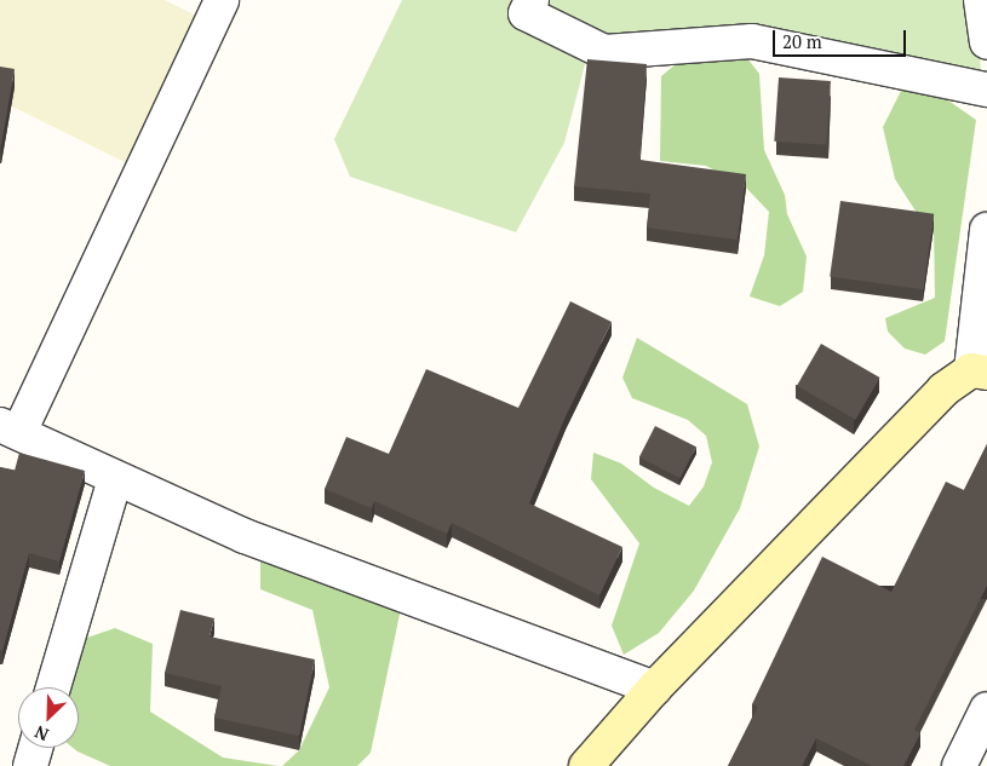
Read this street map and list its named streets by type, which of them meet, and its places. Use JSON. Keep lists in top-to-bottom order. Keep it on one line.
{"scale_bar":"20 m","north":"bottom left"}
